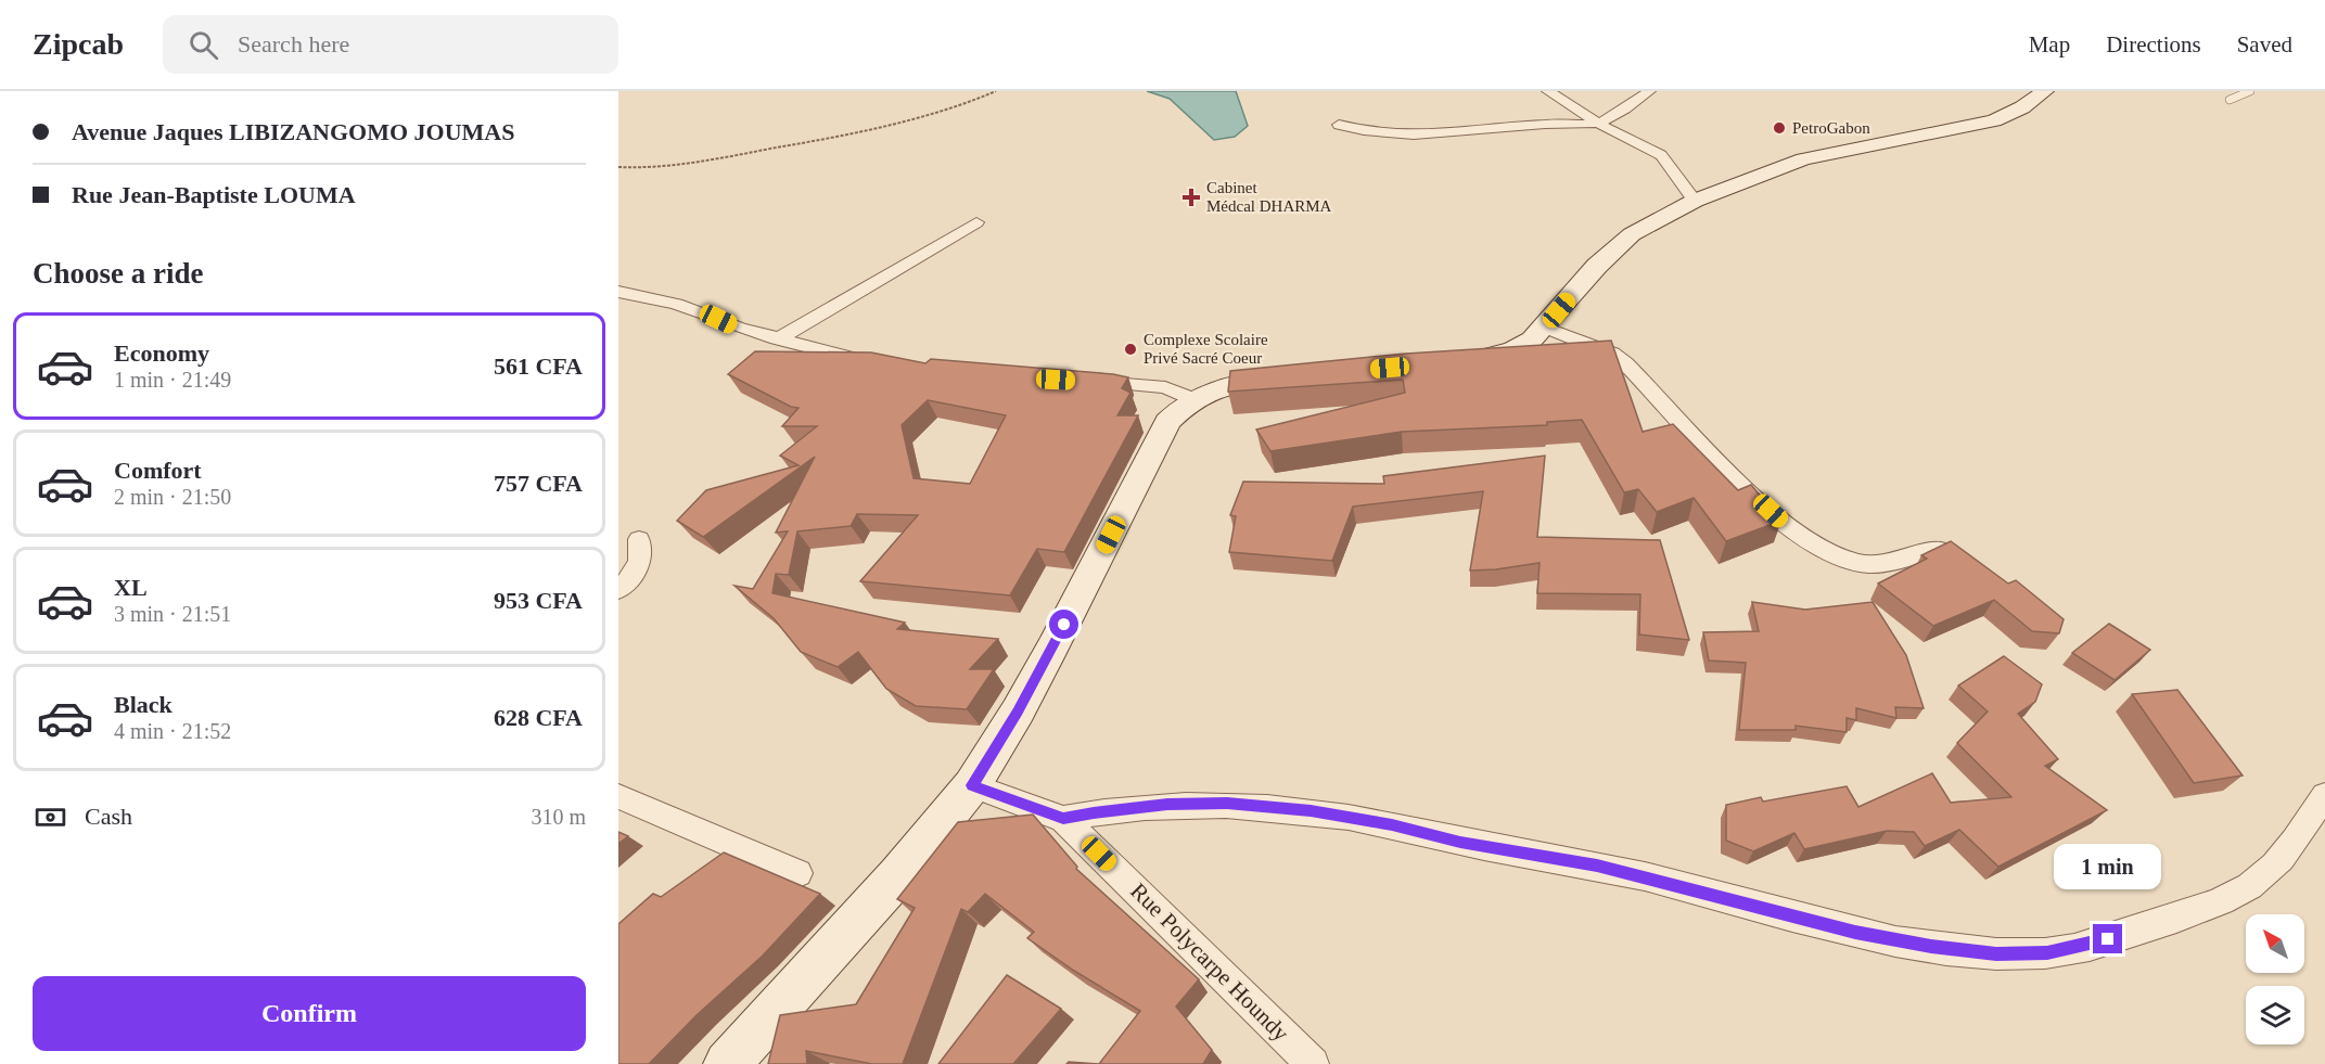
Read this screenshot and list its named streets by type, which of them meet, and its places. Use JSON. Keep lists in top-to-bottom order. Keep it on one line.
{"streets":{"street":["Rue Polycarpe Houndy"]},"places":{"other":["PetroGabon","Complexe Scolaire Privé Sacré Coeur"],"health":["Cabinet Médcal DHARMA"]},"north":"top left","page":{"header":"Zipcab","search":"Search here","nav":["Map","Directions","Saved"],"banner":["Avenue Jaques LIBIZANGOMO JOUMAS","Rue Jean-Baptiste LOUMA"],"heading":"Choose a ride","list":[{"name":"Economy","note":"1 min · 21:49","value":"561 CFA"},{"name":"Comfort","note":"2 min · 21:50","value":"757 CFA"},{"name":"XL","note":"3 min · 21:51","value":"953 CFA"},{"name":"Black","note":"4 min · 21:52","value":"628 CFA"}],"pay":["Cash","310 m"],"bubble":"1 min","buttons":"Confirm"}}
